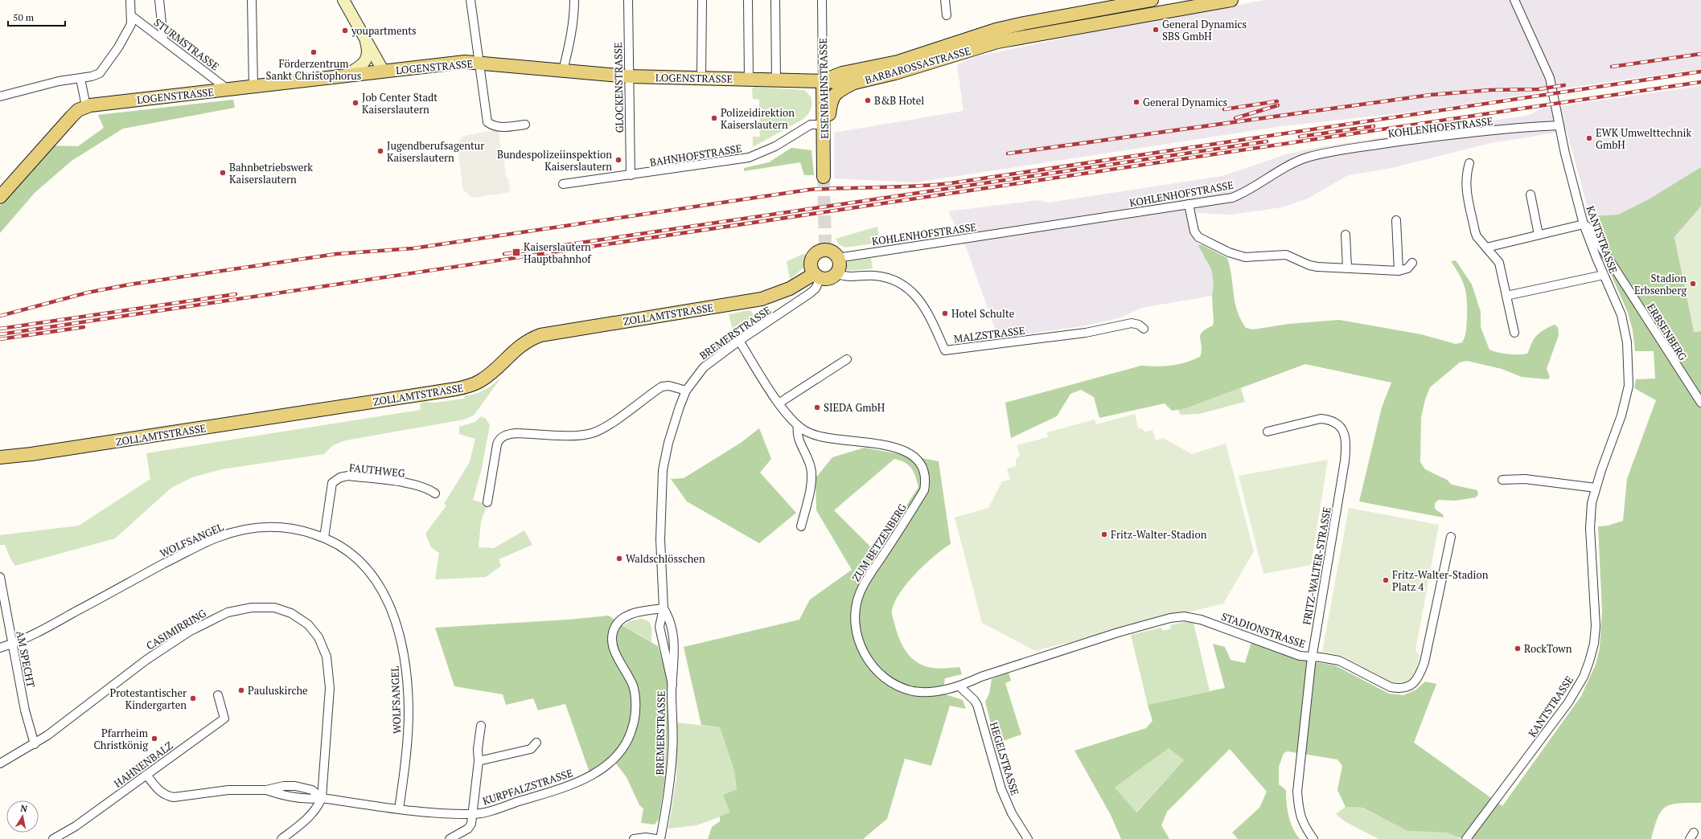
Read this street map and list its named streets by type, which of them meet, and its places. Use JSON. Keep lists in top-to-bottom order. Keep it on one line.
{"streets":{"main road":["BARBAROSSASTRASSE","LOGENSTRASSE","EISENBAHNSTRASSE","ZOLLAMTSTRASSE"],"street":["STURMSTRASSE","GLOCKENSTRASSE","KOHLENHOFSTRASSE","BAHNHOFSTRASSE","KANTSTRASSE","ERBSENBERG","BREMERSTRASSE","MALZSTRASSE","FAUTHWEG","WOLFSANGEL","ZUM BETZENBERG","FRITZ-WALTER-STRASSE","CASIMIRRING","STADIONSTRASSE","AM SPECHT","HEGELSTRASSE","HAHNENBALZ","KURPFALZSTRASSE"]},"crossings":[["STURMSTRASSE","LOGENSTRASSE"],["BARBAROSSASTRASSE","LOGENSTRASSE"],["BARBAROSSASTRASSE","EISENBAHNSTRASSE"],["LOGENSTRASSE","GLOCKENSTRASSE"],["LOGENSTRASSE","EISENBAHNSTRASSE"],["GLOCKENSTRASSE","BAHNHOFSTRASSE"],["EISENBAHNSTRASSE","BAHNHOFSTRASSE"],["KOHLENHOFSTRASSE","KANTSTRASSE"],["KOHLENHOFSTRASSE","ZOLLAMTSTRASSE"],["KOHLENHOFSTRASSE","BREMERSTRASSE"],["KOHLENHOFSTRASSE","MALZSTRASSE"],["KANTSTRASSE","ERBSENBERG"],["ZOLLAMTSTRASSE","BREMERSTRASSE"],["ZOLLAMTSTRASSE","MALZSTRASSE"],["BREMERSTRASSE","MALZSTRASSE"],["BREMERSTRASSE","ZUM BETZENBERG"],["BREMERSTRASSE","KURPFALZSTRASSE"],["FAUTHWEG","WOLFSANGEL"],["WOLFSANGEL","AM SPECHT"],["WOLFSANGEL","KURPFALZSTRASSE"],["ZUM BETZENBERG","STADIONSTRASSE"],["ZUM BETZENBERG","HEGELSTRASSE"],["FRITZ-WALTER-STRASSE","STADIONSTRASSE"],["CASIMIRRING","AM SPECHT"],["CASIMIRRING","KURPFALZSTRASSE"],["STADIONSTRASSE","HEGELSTRASSE"],["HAHNENBALZ","KURPFALZSTRASSE"]],"places":{"other":["General Dynamics SBS GmbH","youpartments","Förderzentrum Sankt Christophorus","B&B Hotel","General Dynamics","Job Center Stadt Kaiserslautern","Polizeidirektion Kaiserslautern","EWK Umwelttechnik GmbH","Jugendberufsagentur Kaiserslautern","Bundespolizeiinspektion Kaiserslautern","Bahnbetriebswerk Kaiserslautern","Stadion Erbsenberg","Hotel Schulte","SIEDA GmbH","Fritz-Walter-Stadion","Waldschlösschen","Fritz-Walter-Stadion Platz 4","RockTown","Pauluskirche","Protestantischer Kindergarten","Pfarrheim Christkönig"],"transit":["Kaiserslautern Hauptbahnhof"]},"scale_bar":"50 m","north":"top"}
